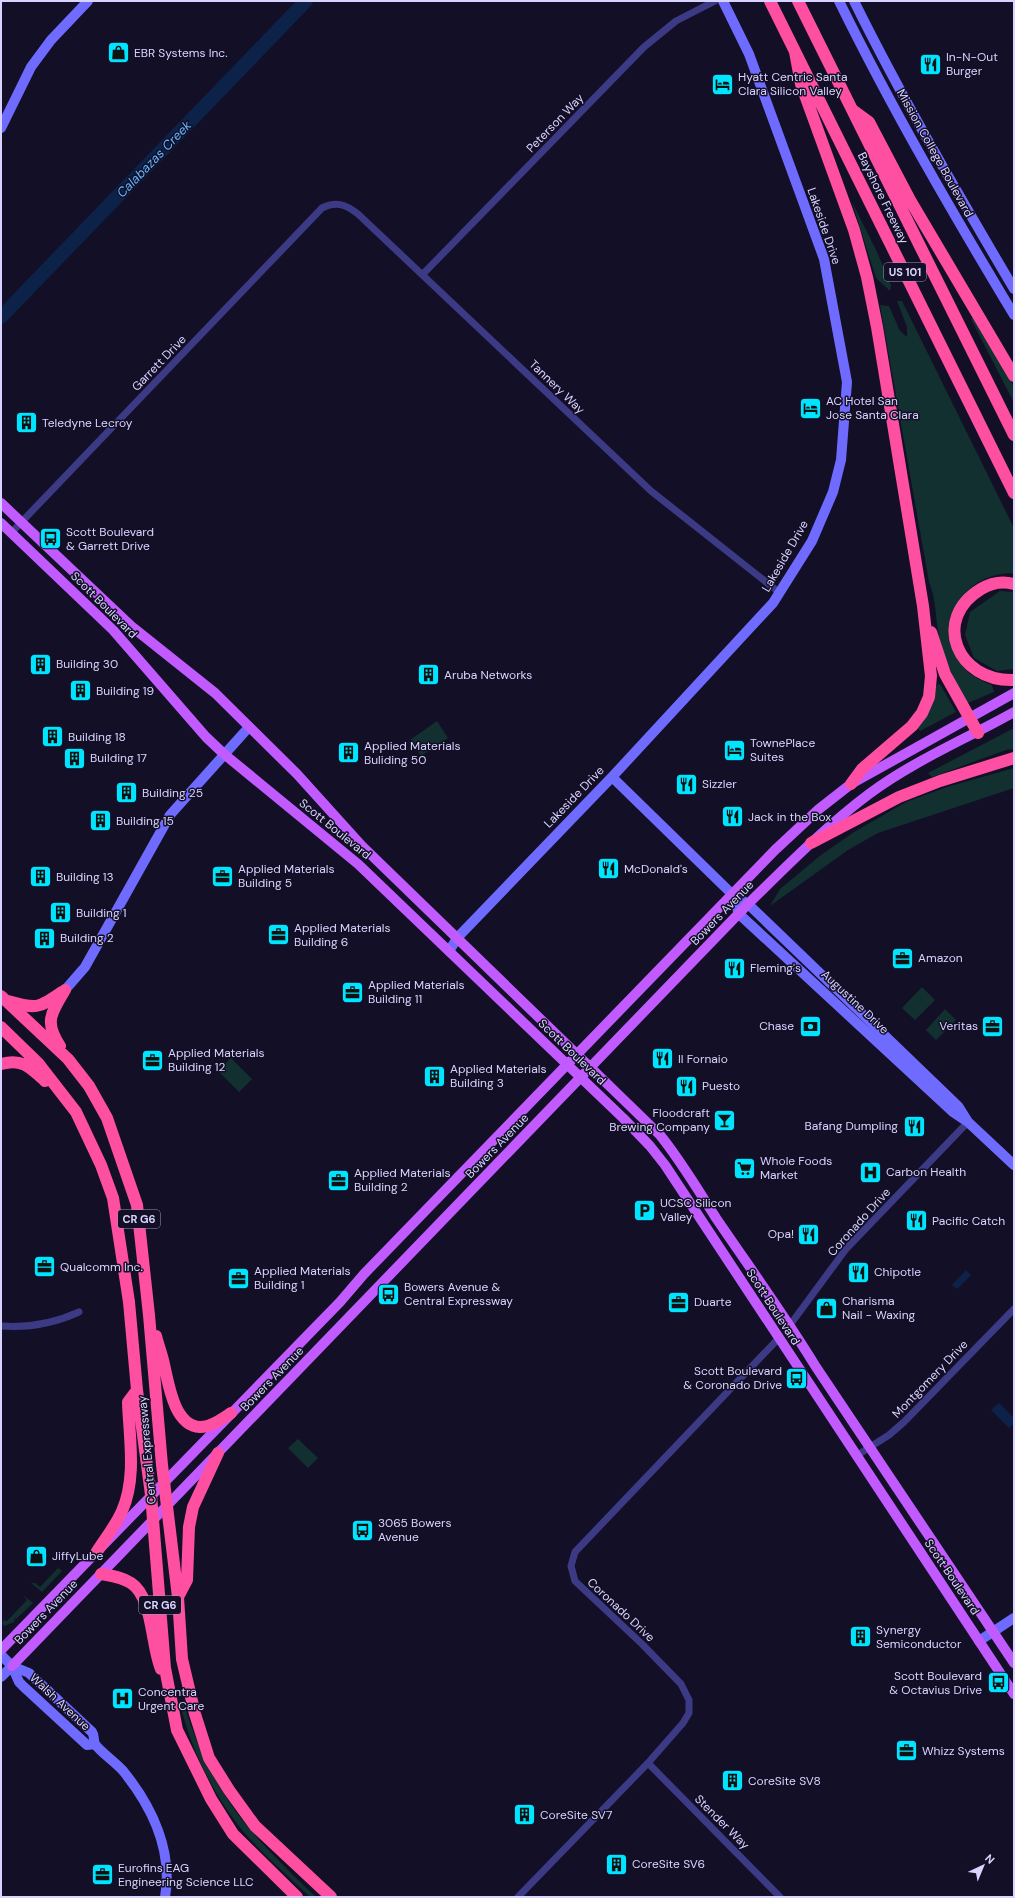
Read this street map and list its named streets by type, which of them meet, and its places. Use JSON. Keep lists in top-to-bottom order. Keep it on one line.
{"streets":{"highway":["Bayshore Freeway","US 101","CR G6","Central Expressway"],"main road":["Scott Boulevard","Bowers Avenue"],"street":["Peterson Way","Mission College Boulevard","Lakeside Drive","Garrett Drive","Tannery Way","Augustine Drive","Coronado Drive","Montgomery Drive","Walsh Avenue","Stender Way"]},"crossings":[["Peterson Way","Tannery Way"],["Lakeside Drive","Tannery Way"],["Lakeside Drive","Scott Boulevard"],["Lakeside Drive","Augustine Drive"],["Garrett Drive","Tannery Way"],["Garrett Drive","Scott Boulevard"],["Scott Boulevard","Bowers Avenue"],["Scott Boulevard","Coronado Drive"],["Scott Boulevard","Montgomery Drive"],["Bowers Avenue","Augustine Drive"],["Bowers Avenue","Central Expressway"],["Bowers Avenue","Walsh Avenue"],["Augustine Drive","Coronado Drive"],["Coronado Drive","Stender Way"]],"water":["Calabazas Creek"],"places":{"shop":["EBR Systems Inc.","Charisma Nail - Waxing","JiffyLube"],"restaurant":["In-N-Out Burger","Sizzler","Jack in the Box","McDonald's","Fleming's","Il Fornaio","Puesto","Bafang Dumpling","Pacific Catch","Opa!","Chipotle"],"hotel":["Hyatt Centric Santa Clara Silicon Valley","AC Hotel San Jose Santa Clara","TownePlace Suites"],"building":["Teledyne Lecroy","Building 30","Aruba Networks","Building 19","Building 18","Applied Materials Buliding 50","Building 17","Building 25","Building 15","Building 13","Building 1","Building 2","Applied Materials Building 3","Synergy Semiconductor","CoreSite SV8","CoreSite SV7","CoreSite SV6"],"bus stop":["Scott Boulevard & Garrett Drive","Bowers Avenue & Central Expressway","Scott Boulevard & Coronado Drive","3065 Bowers Avenue","Scott Boulevard & Octavius Drive"],"office":["Applied Materials Building 5","Applied Materials Building 6","Amazon","Applied Materials Building 11","Veritas","Applied Materials Building 12","Applied Materials Building 2","Qualcomm Inc.","Applied Materials Building 1","Duarte","Whizz Systems","Eurofins EAG Engineering Science LLC"],"bank":["Chase"],"bar":["Floodcraft Brewing Company"],"supermarket":["Whole Foods Market"],"hospital":["Carbon Health","Concentra Urgent Care"],"parking":["UCSC Silicon Valley"]},"north":"top right"}
